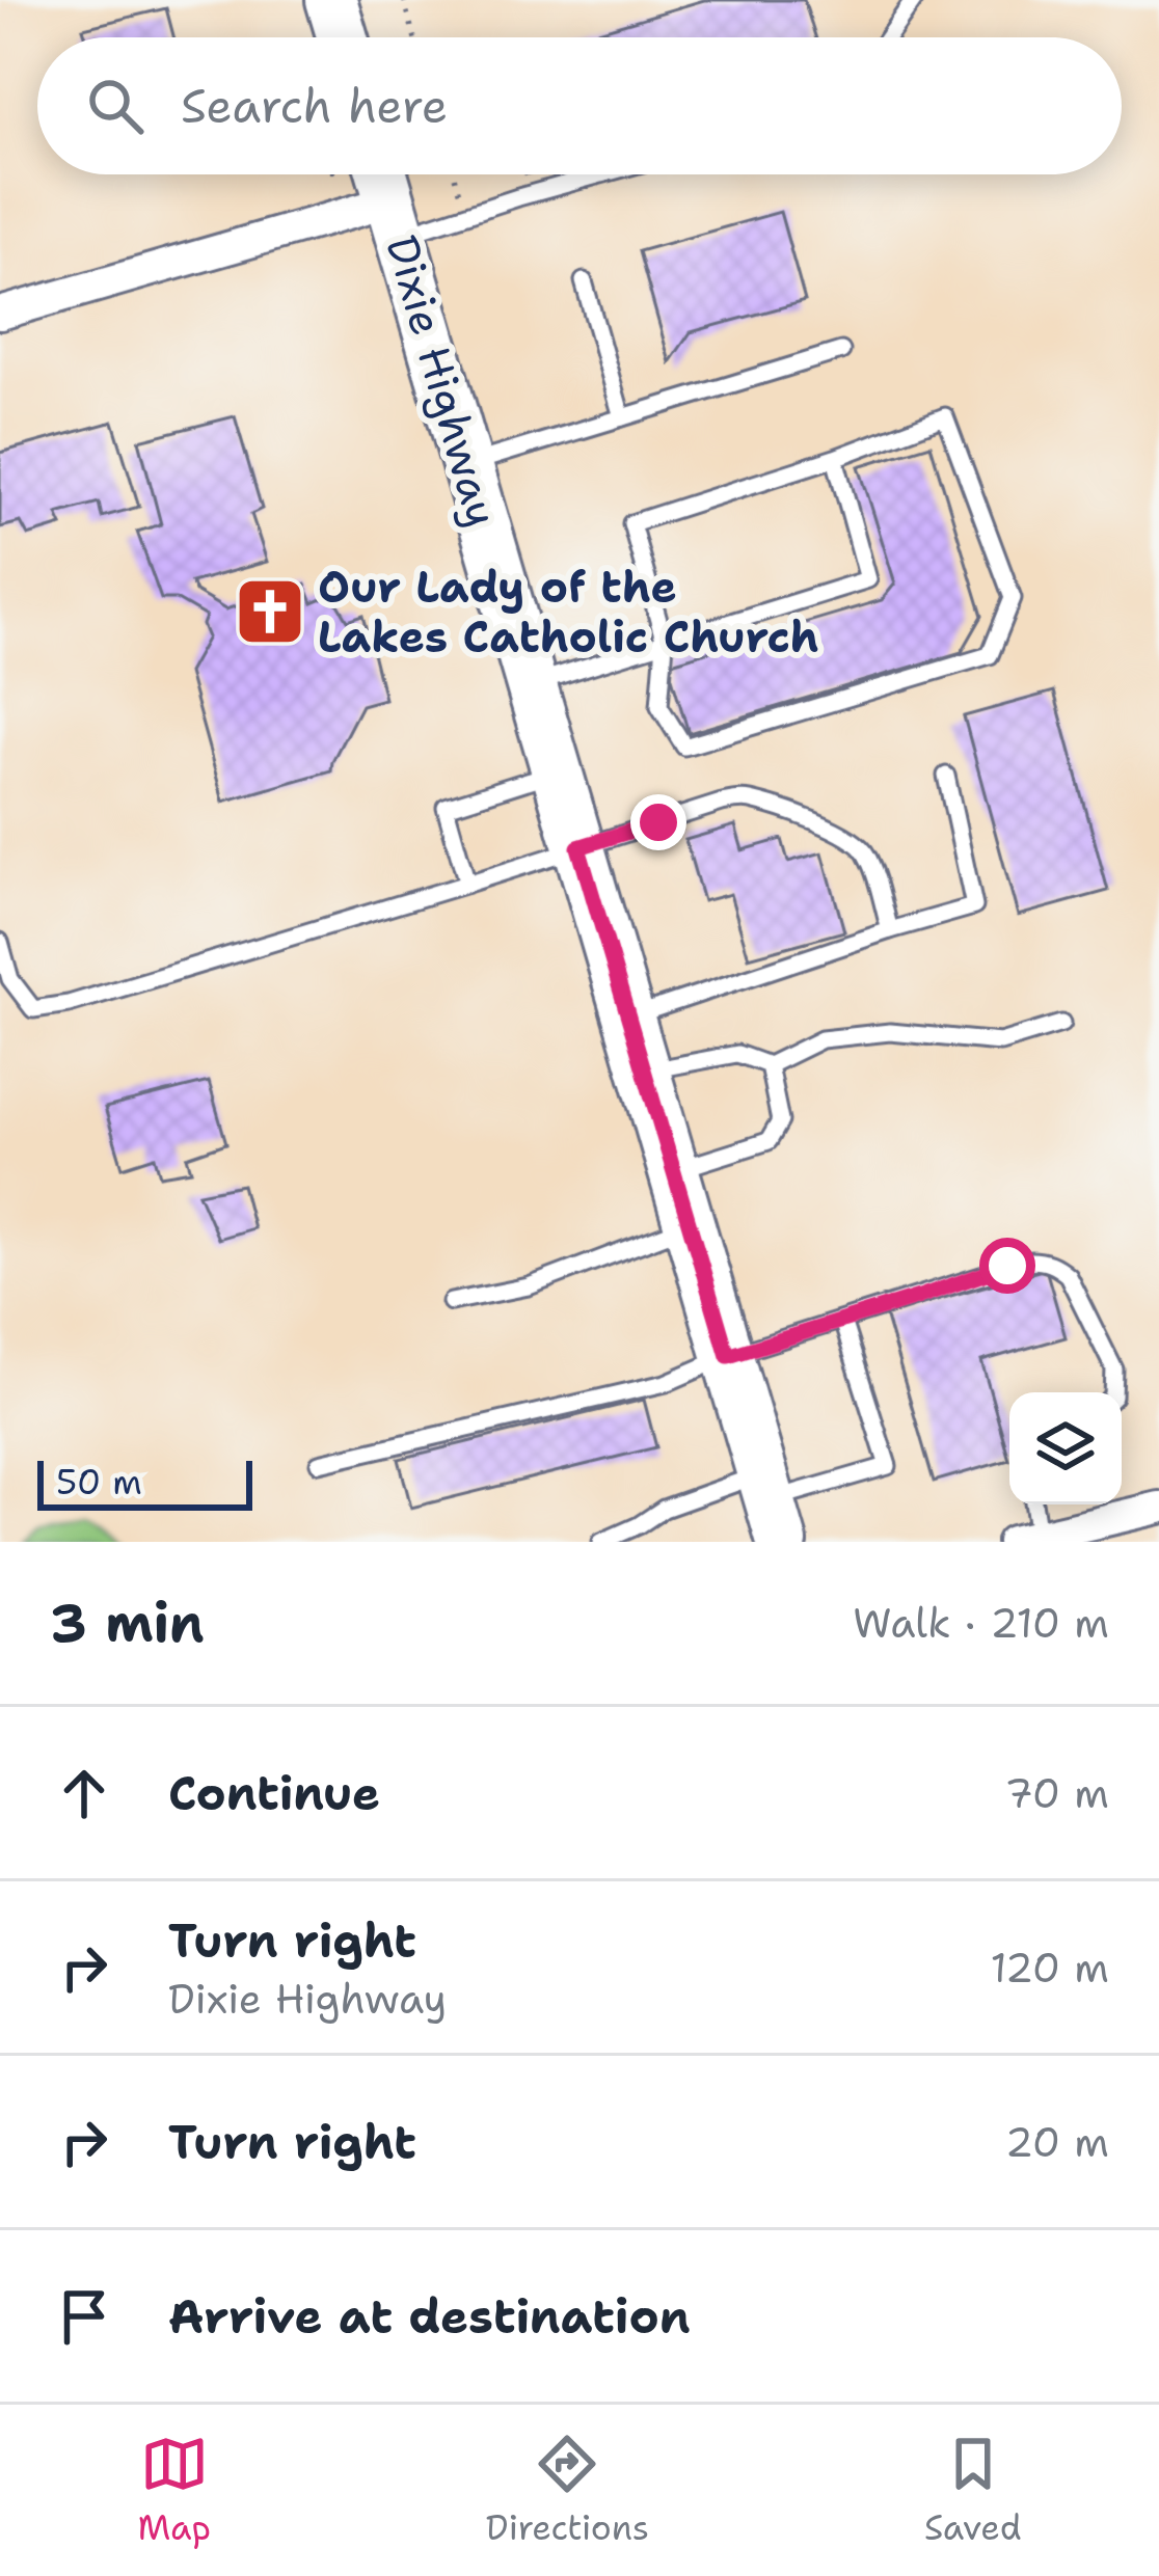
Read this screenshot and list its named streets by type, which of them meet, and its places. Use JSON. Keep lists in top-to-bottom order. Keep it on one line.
{"streets":{"main road":["Dixie Highway"]},"places":{"church":["Our Lady of the Lakes Catholic Church"]},"scale_bar":"50 m","page":{"search":"Search here","scale":"50 m","heading":["3 min","Walk · 210 m"],"list":[["Continue","70 m"],["Turn right","Dixie Highway","120 m"],["Turn right","20 m"],"Arrive at destination"],"nav":["Map","Directions","Saved"]}}
